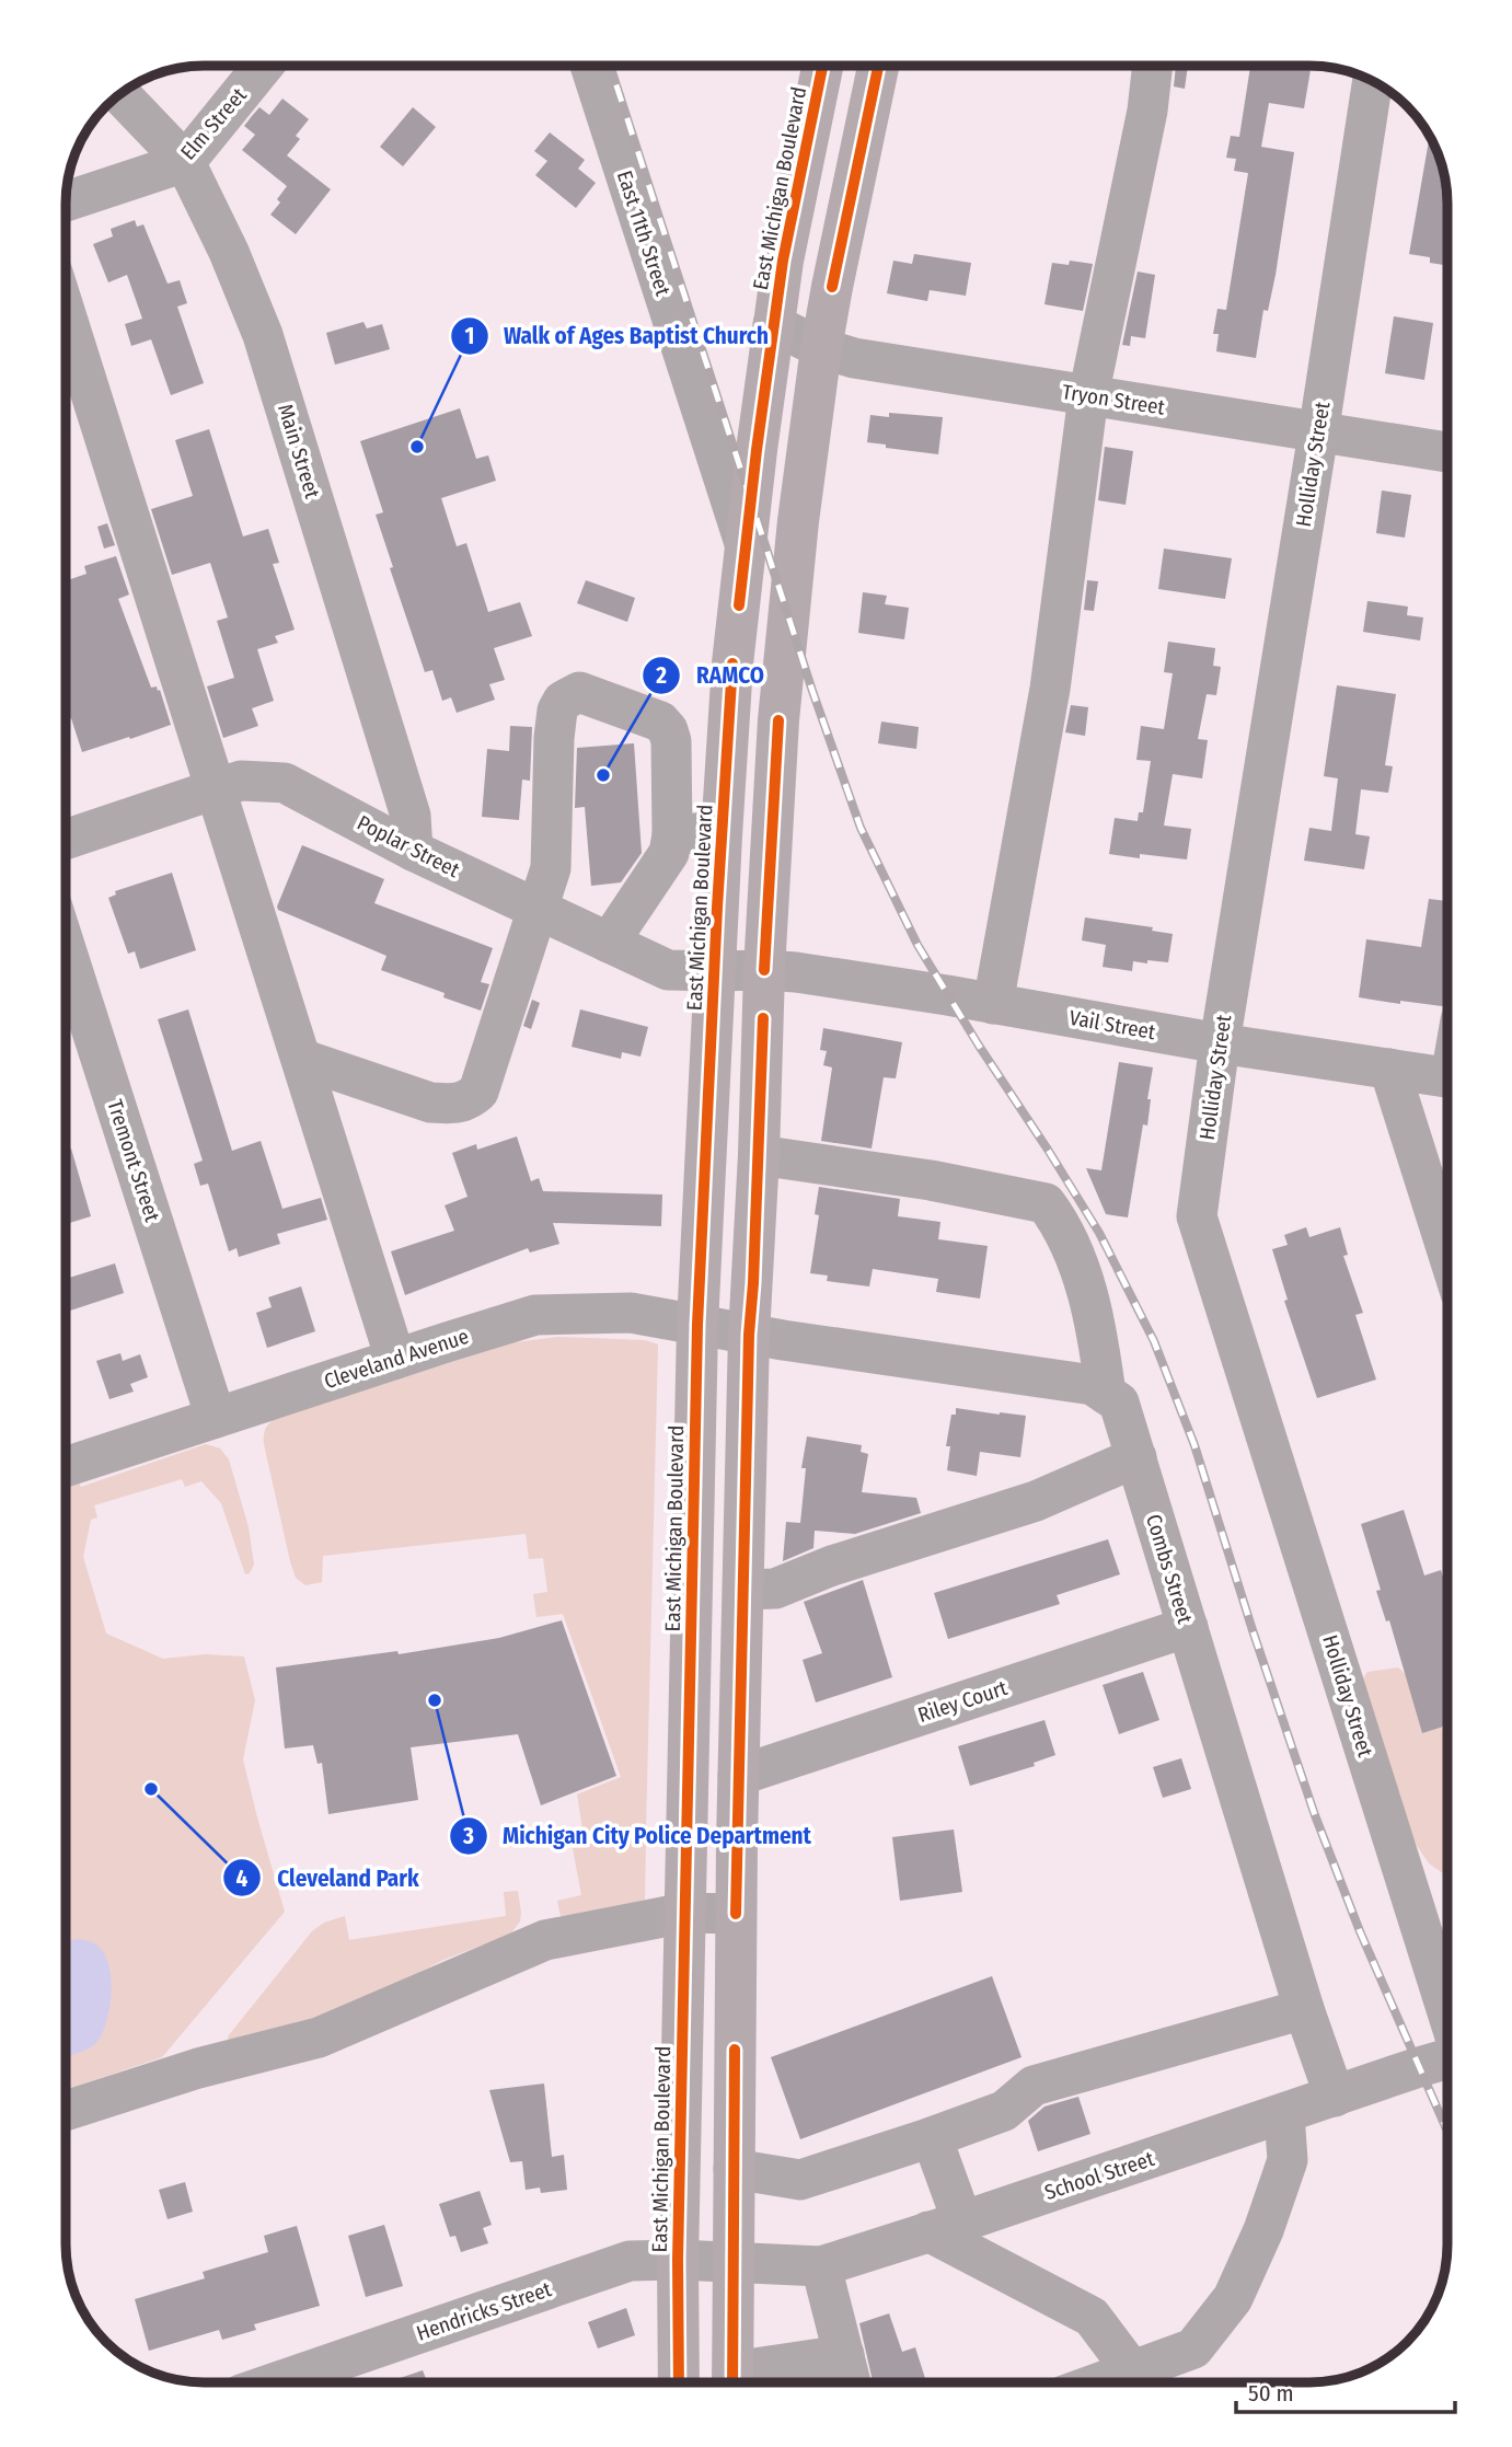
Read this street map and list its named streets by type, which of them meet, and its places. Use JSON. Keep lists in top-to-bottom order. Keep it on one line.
{"streets":{"main road":["East Michigan Boulevard"],"street":["Elm Street","East 11th Street","Tryon Street","Main Street","Holliday Street","Poplar Street","Vail Street","Tremont Street","Cleveland Avenue","Combs Street","Riley Court","School Street","Hendricks Street"]},"crossings":[["Elm Street","Main Street"],["East Michigan Boulevard","East 11th Street"],["East Michigan Boulevard","Tryon Street"],["East Michigan Boulevard","Poplar Street"],["East Michigan Boulevard","Cleveland Avenue"],["East Michigan Boulevard","Hendricks Street"],["Tryon Street","Holliday Street"],["Main Street","Poplar Street"],["Holliday Street","Vail Street"],["Poplar Street","Vail Street"],["Tremont Street","Cleveland Avenue"],["Combs Street","Riley Court"],["Combs Street","School Street"],["School Street","Hendricks Street"]],"places":["Walk of Ages Baptist Church","RAMCO","Michigan City Police Department","Cleveland Park"],"scale_bar":"50 m"}
